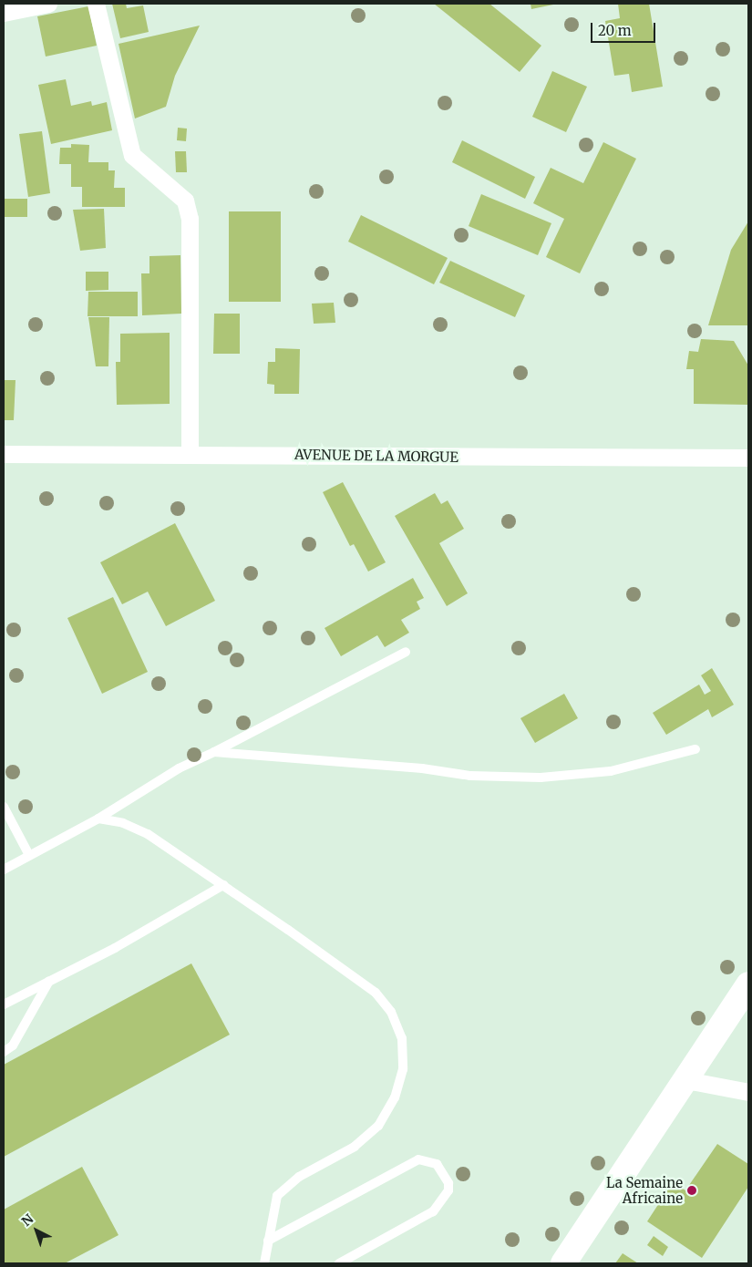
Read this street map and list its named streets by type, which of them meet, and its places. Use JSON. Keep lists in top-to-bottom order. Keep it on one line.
{"streets":{"street":["AVENUE DE LA MORGUE"]},"places":["La Semaine Africaine"],"scale_bar":"20 m","north":"top left"}
